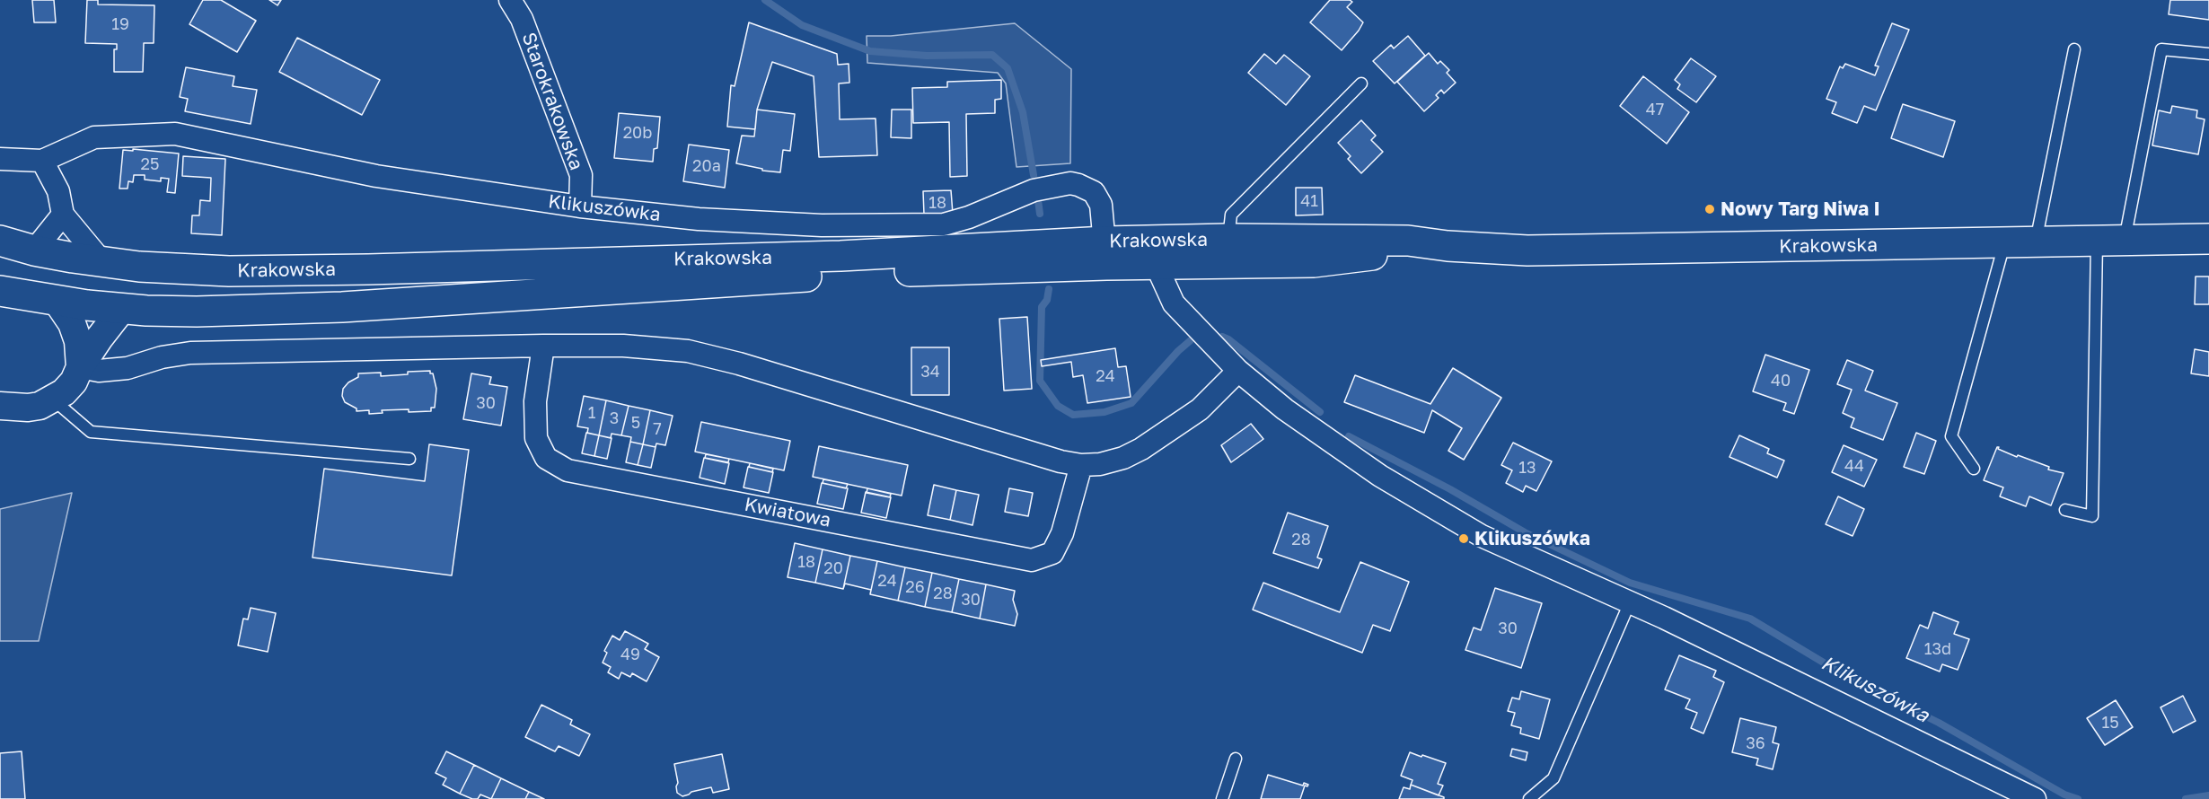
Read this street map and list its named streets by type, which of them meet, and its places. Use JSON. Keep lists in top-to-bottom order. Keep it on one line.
{"streets":{"main road":["Krakowska"],"street":["Starokrakowska","Klikuszówka","Kwiatowa"]},"crossings":[["Starokrakowska","Klikuszówka"],["Klikuszówka","Krakowska"]],"water":["Klikuszówka"],"places":["Nowy Targ Niwa I","Klikuszówka"],"house_numbers":["19","47","20b","25","20a","41","18","34","24","40","30","1","3","5","7","44","13","28","18","20","24","26","28","30","30","13d","49","15","36"]}
